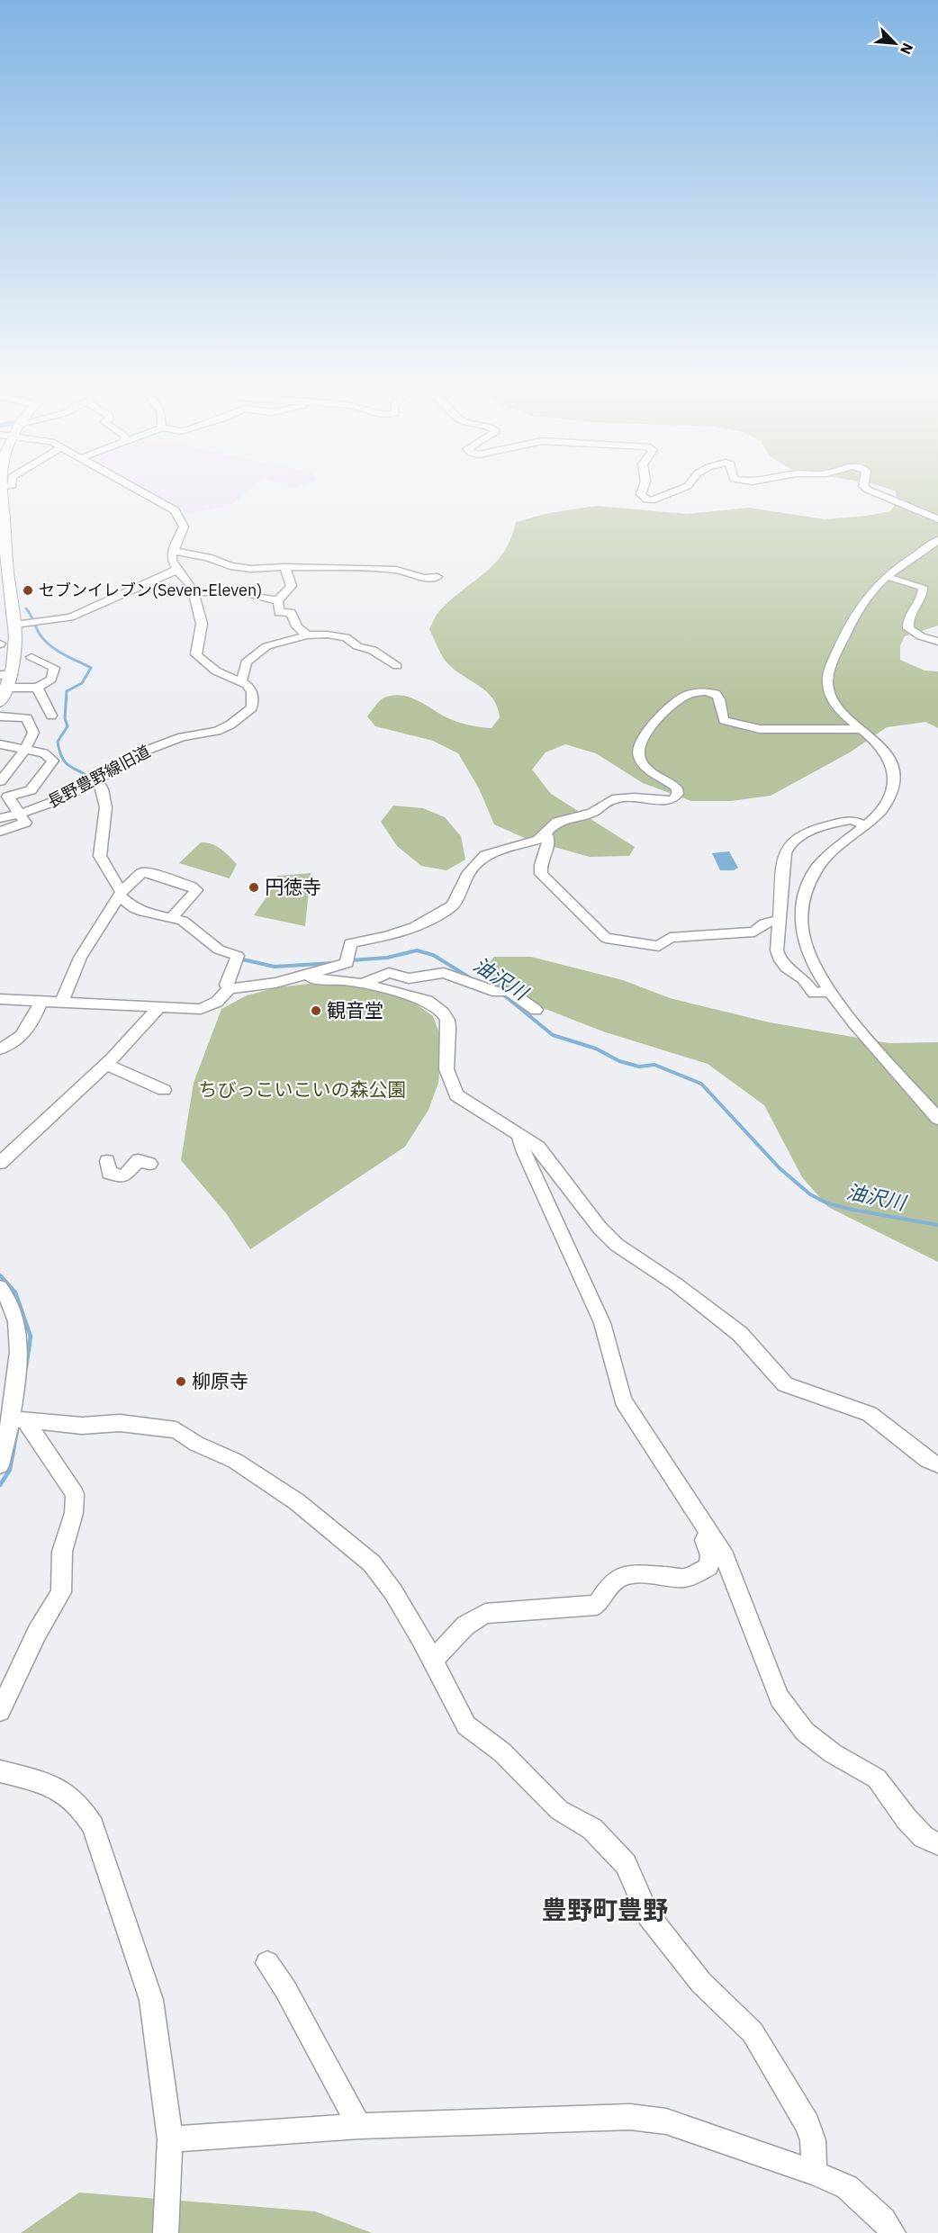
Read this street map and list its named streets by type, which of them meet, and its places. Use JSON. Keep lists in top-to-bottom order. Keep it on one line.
{"streets":{"street":["長野豊野線旧道"]},"districts":["豊野町豊野"],"water":["油沢川"],"parks":["ちびっこいこいの森公園"],"places":["セブンイレブン(Seven-Eleven)","円徳寺","観音堂","柳原寺"],"north":"bottom right"}
